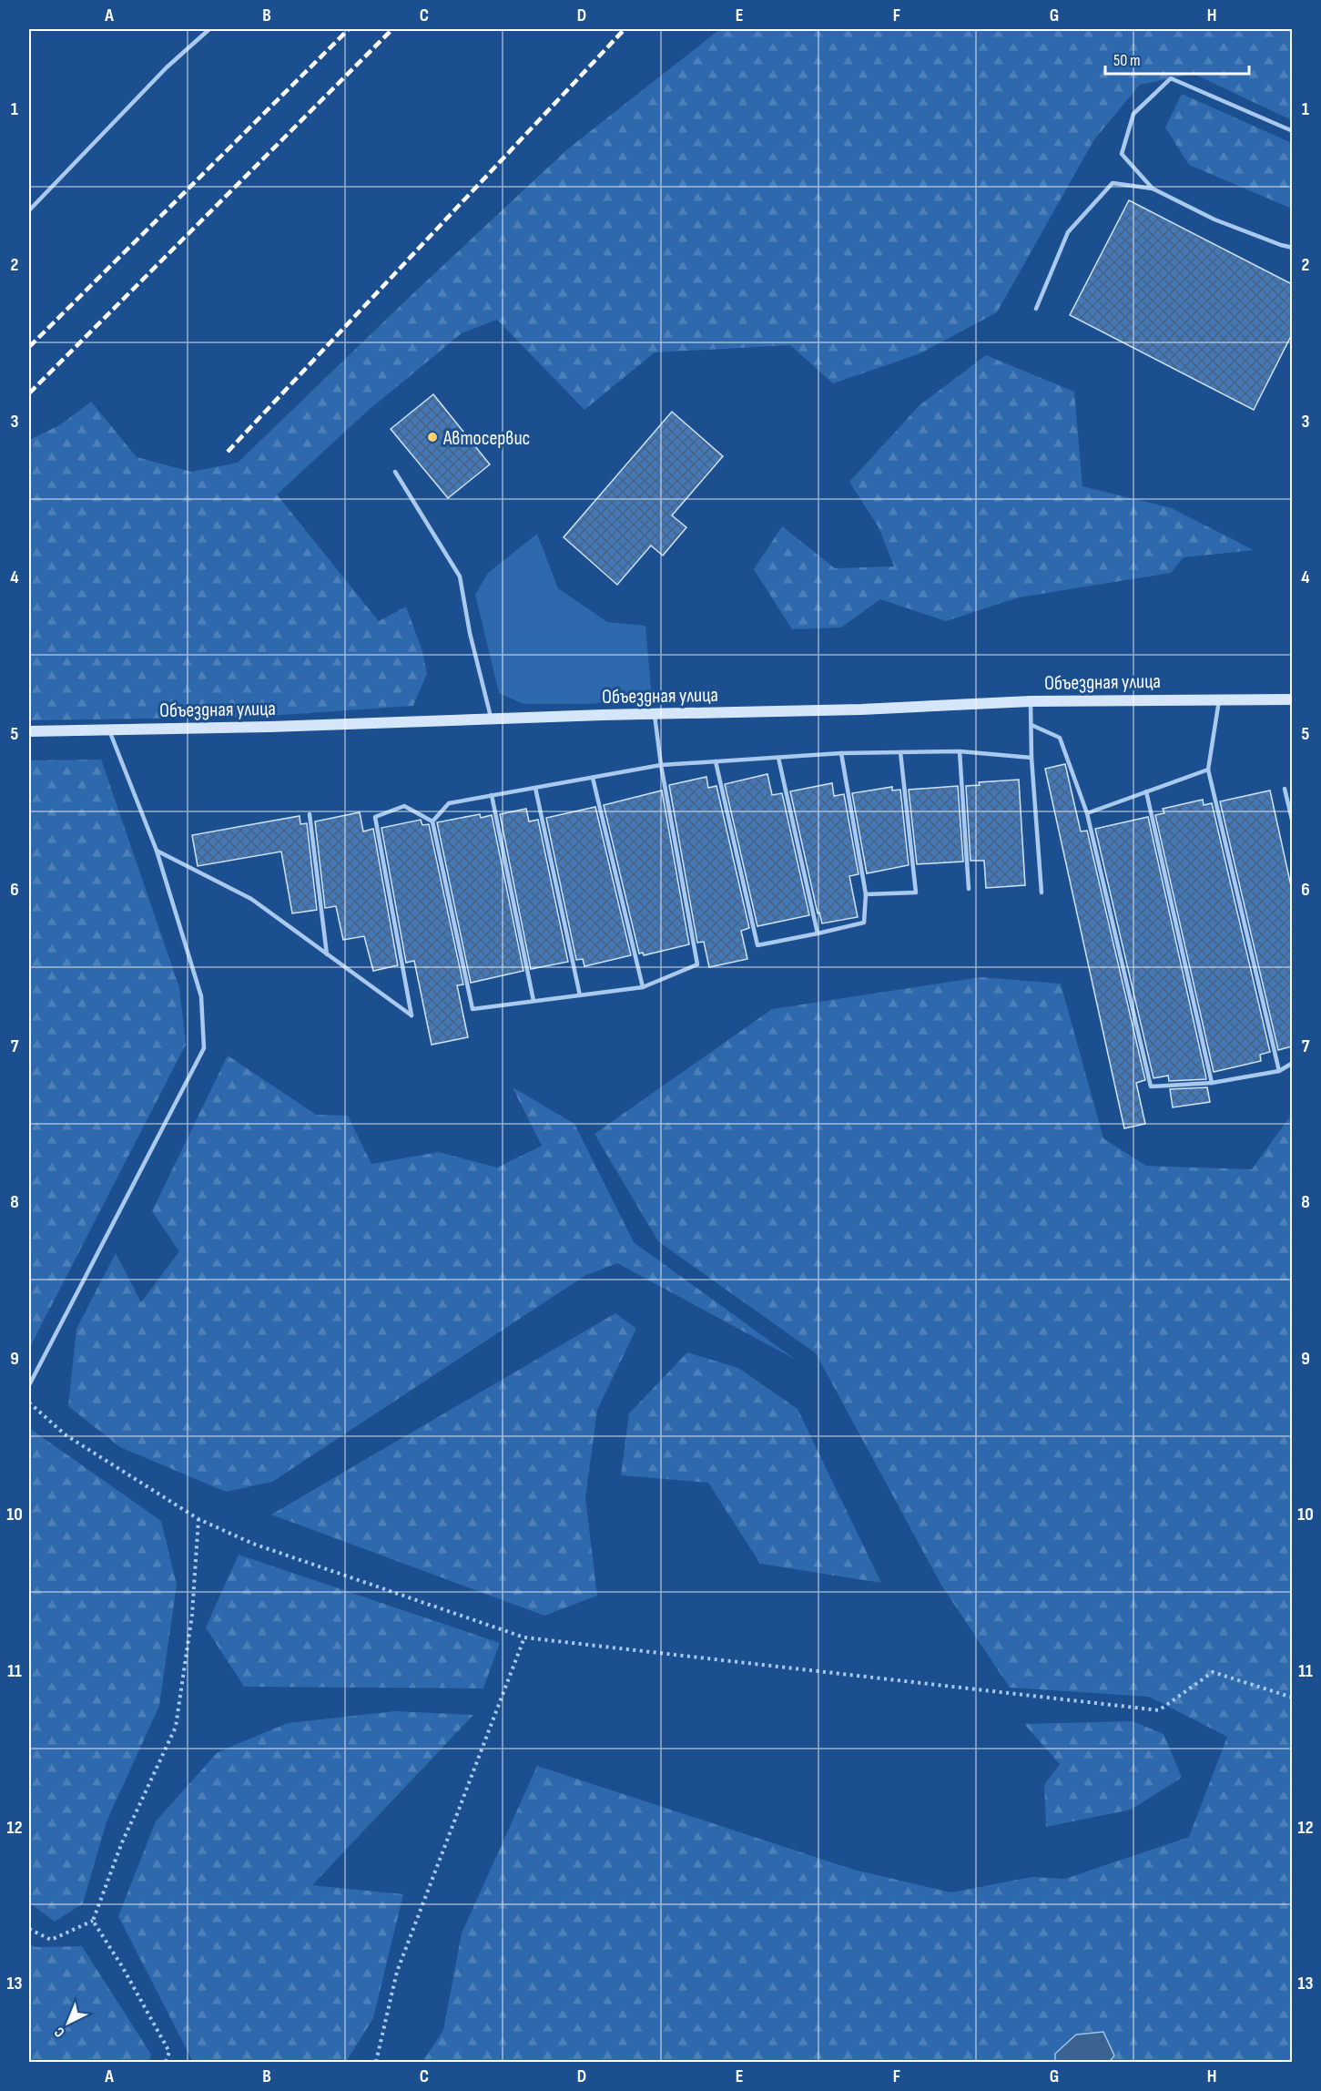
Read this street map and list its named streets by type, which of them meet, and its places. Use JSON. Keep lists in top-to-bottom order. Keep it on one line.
{"streets":{"main road":["Объездная улица"]},"places":["Автосервис"],"scale_bar":"50 m","north":"bottom left","grid":{"columns":["A","B","C","D","E","F","G","H"],"rows":["1","2","3","4","5","6","7","8","9","10","11","12","13"]}}
